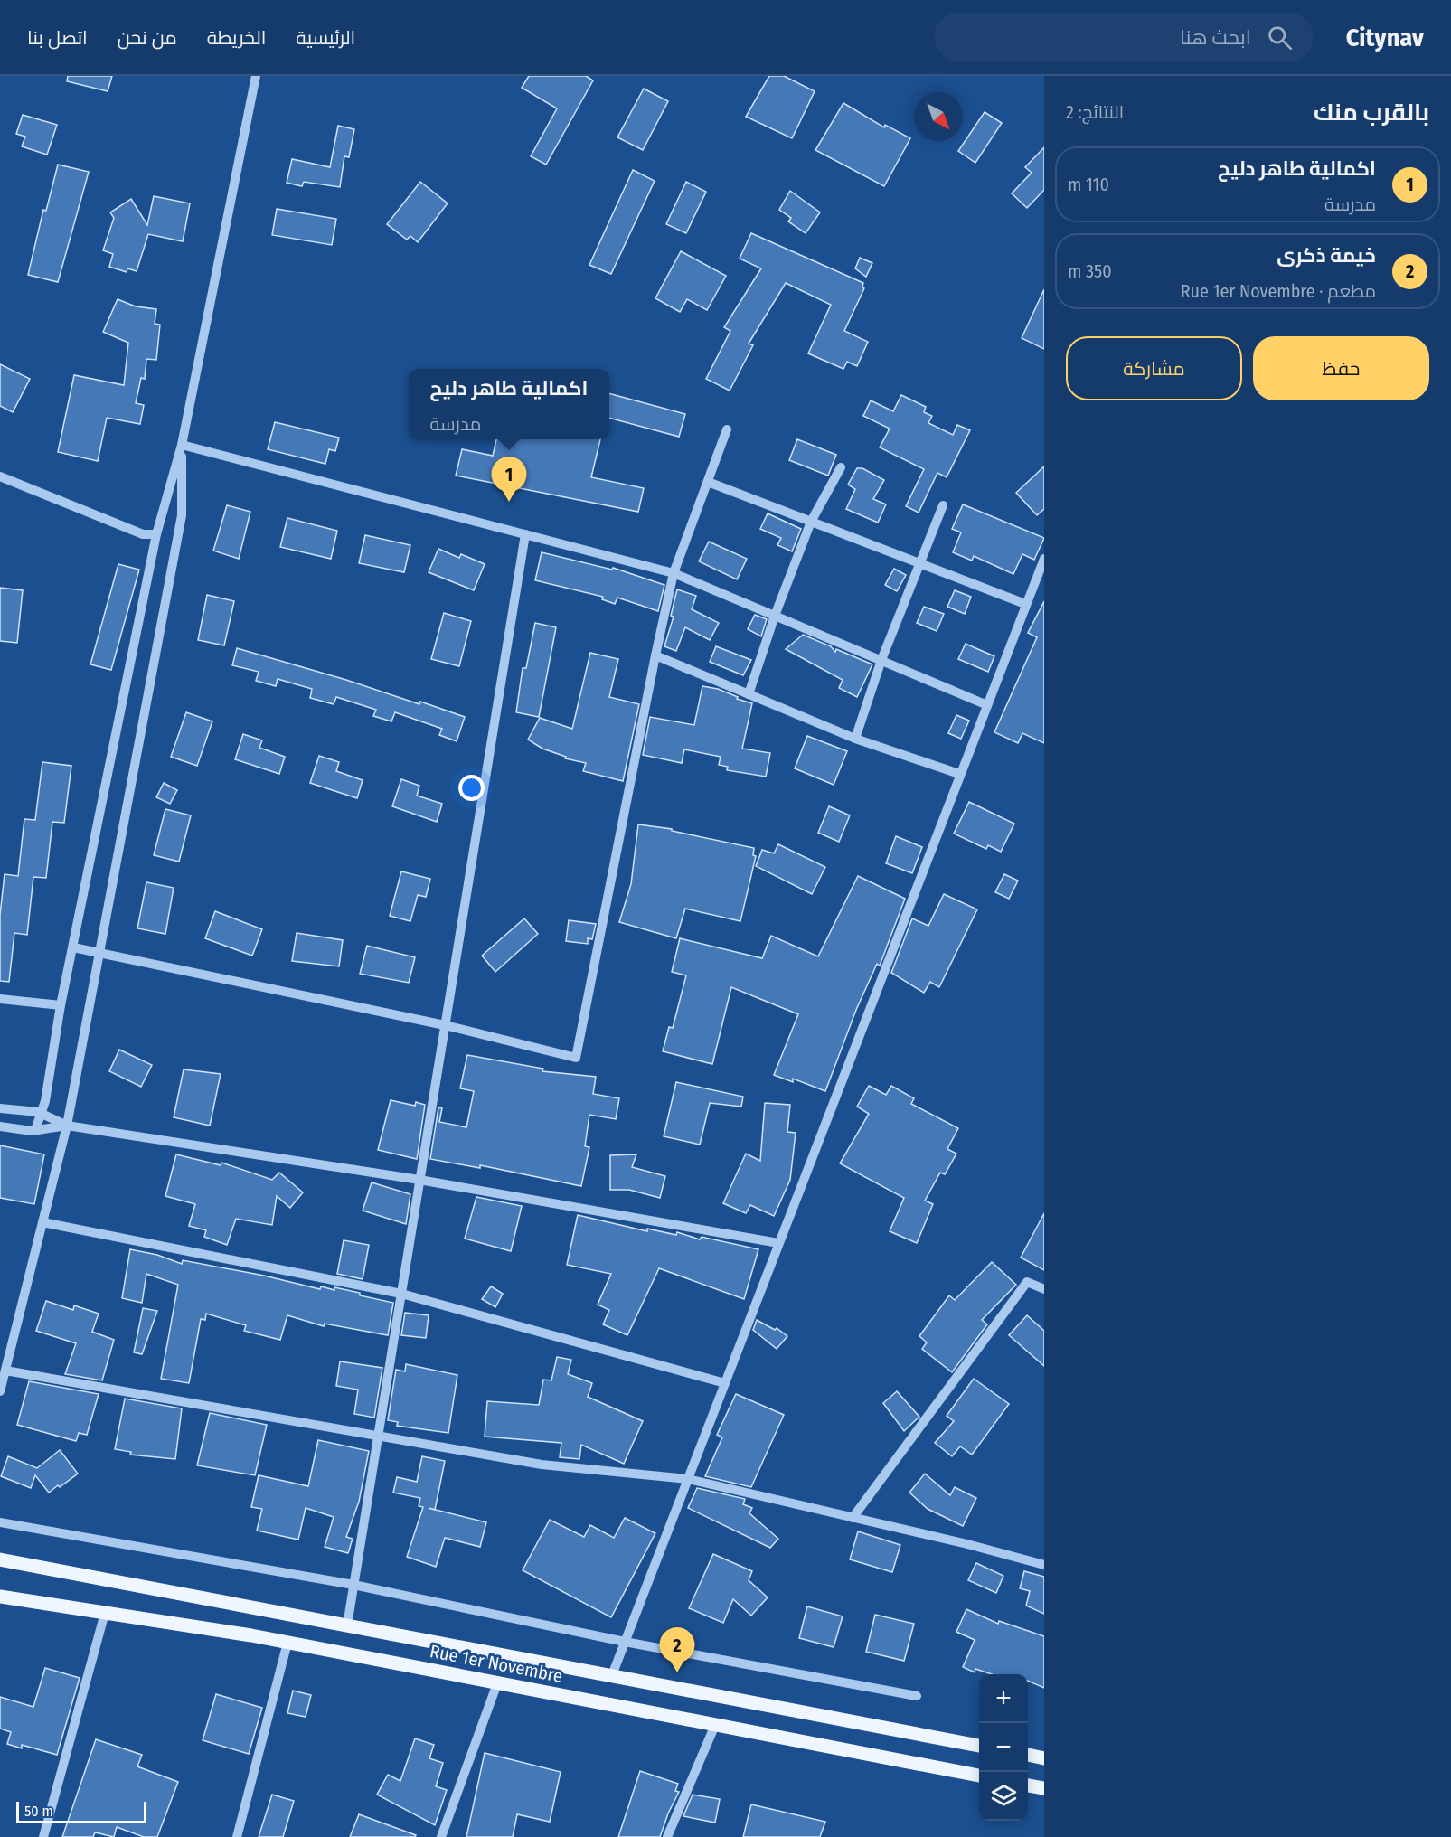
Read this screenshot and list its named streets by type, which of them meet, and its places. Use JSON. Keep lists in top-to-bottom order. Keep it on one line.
{"streets":{"main road":["Rue 1er Novembre"]},"scale_bar":"50 m","north":"bottom right","page":{"header":"Citynav","search":"ابحث هنا","nav":["الرئيسية","الخريطة","من نحن","اتصل بنا"],"heading":["بالقرب منك","النتائج: 2"],"list":[{"mark":"1","name":"اكمالية طاهر دليح","note":"مدرسة","value":"110 m"},{"mark":"2","name":"خيمة ذكرى","note":"مطعم · Rue 1er Novembre","value":"350 m"}],"buttons":["حفظ","مشاركة"],"popup":["اكمالية طاهر دليح","مدرسة"],"pins":["1","2"],"map_buttons":["+","−"],"scale":"50 m"}}
